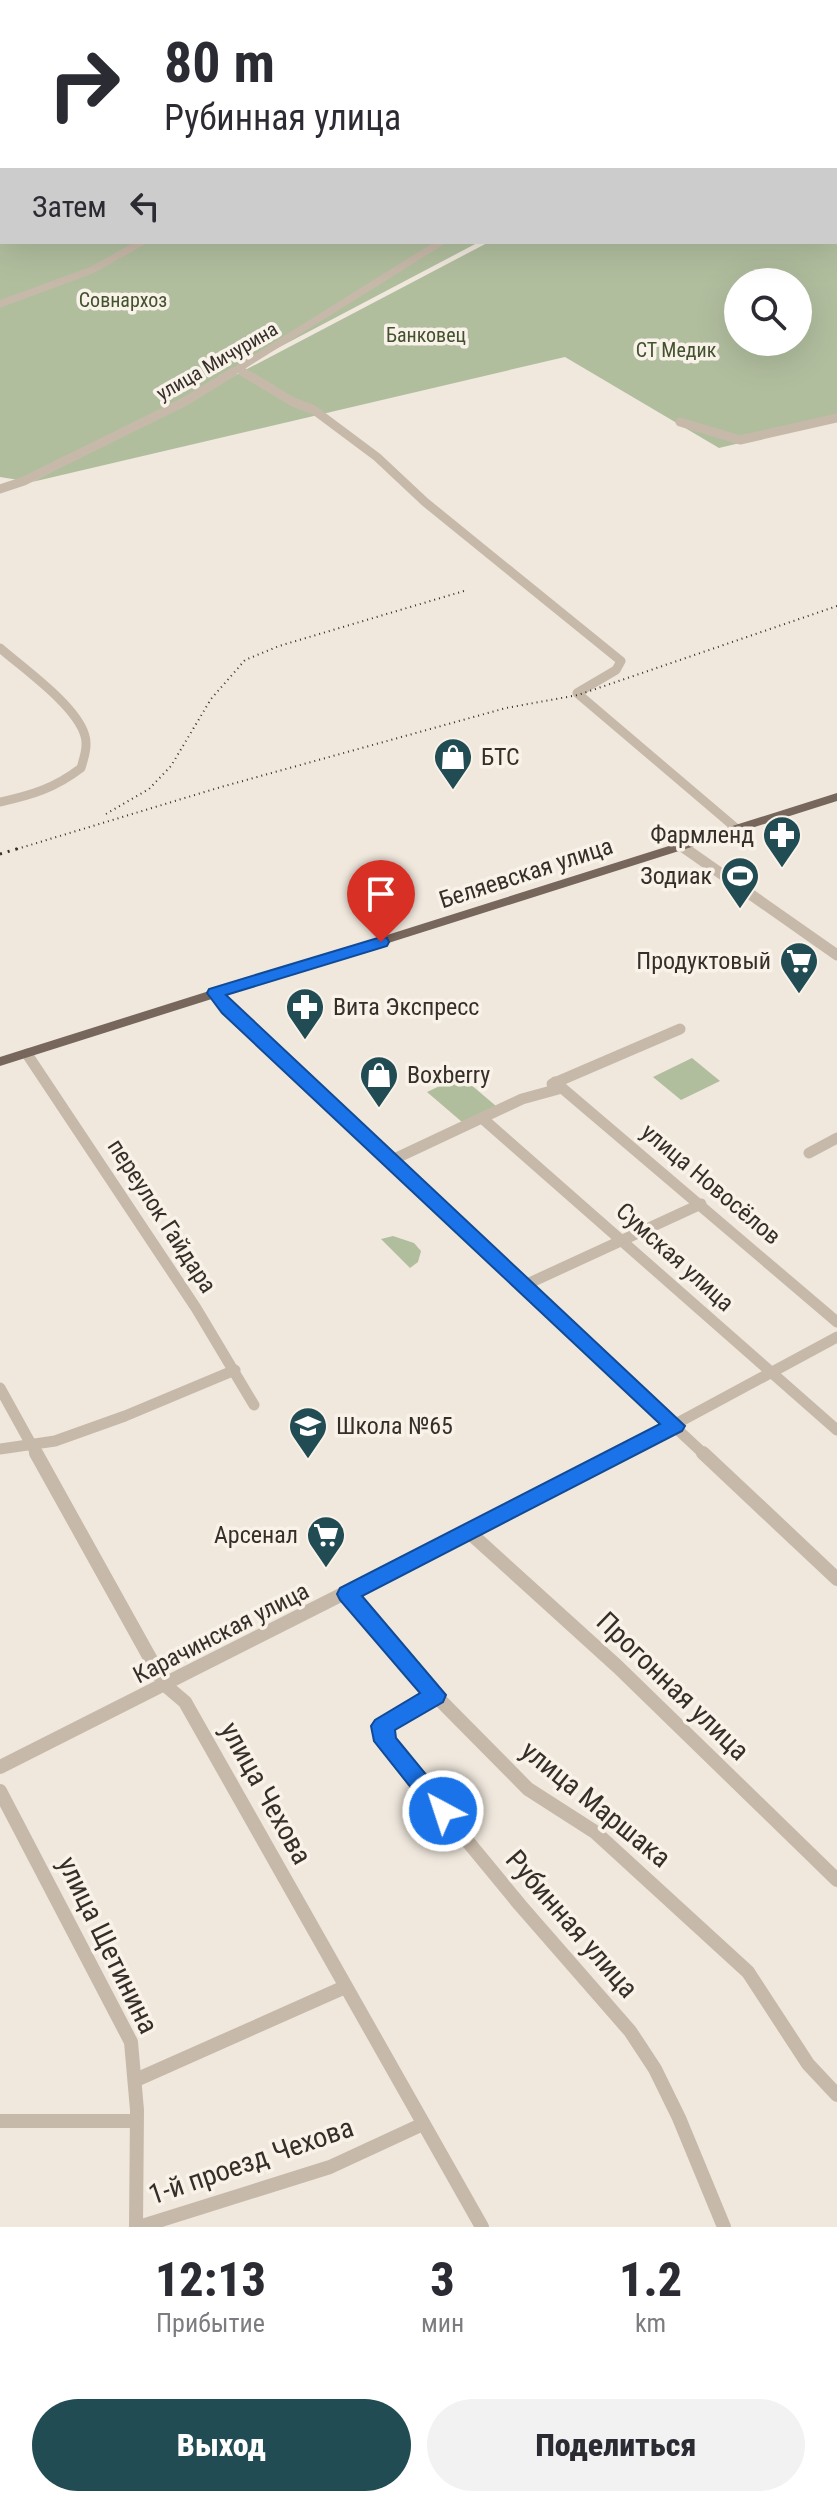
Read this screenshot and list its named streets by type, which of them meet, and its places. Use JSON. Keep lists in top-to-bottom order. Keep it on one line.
{"streets":{"main road":["Беляевская улица"],"street":["улица Мичурина","улица Новосёлов","переулок Гайдара","Сумская улица","Карачинская улица","Прогонная улица","улица Чехова","улица Маршака","Рубинная улица","улица Щетинина","1-й проезд Чехова"]},"crossings":[["Беляевская улица","переулок Гайдара"],["Сумская улица","Карачинская улица"],["Карачинская улица","Прогонная улица"],["Карачинская улица","улица Чехова"],["Карачинская улица","улица Маршака"],["улица Чехова","1-й проезд Чехова"],["улица Маршака","Рубинная улица"],["улица Щетинина","1-й проезд Чехова"]],"parks":["Совнархоз","Банковец","СТ Медик"],"places":{"shop":["БТС","Boxberry"],"pharmacy":["Фармленд","Вита Экспресс"],"sports":["Зодиак"],"supermarket":["Продуктовый","Арсенал"],"school or university":["Школа №65"]},"page":{"turn":["80 m","Рубинная улица"],"then":"Затем","eta":["12:13","Прибытие","3","мин","1.2","km"],"buttons":["Выход","Поделиться"]}}
